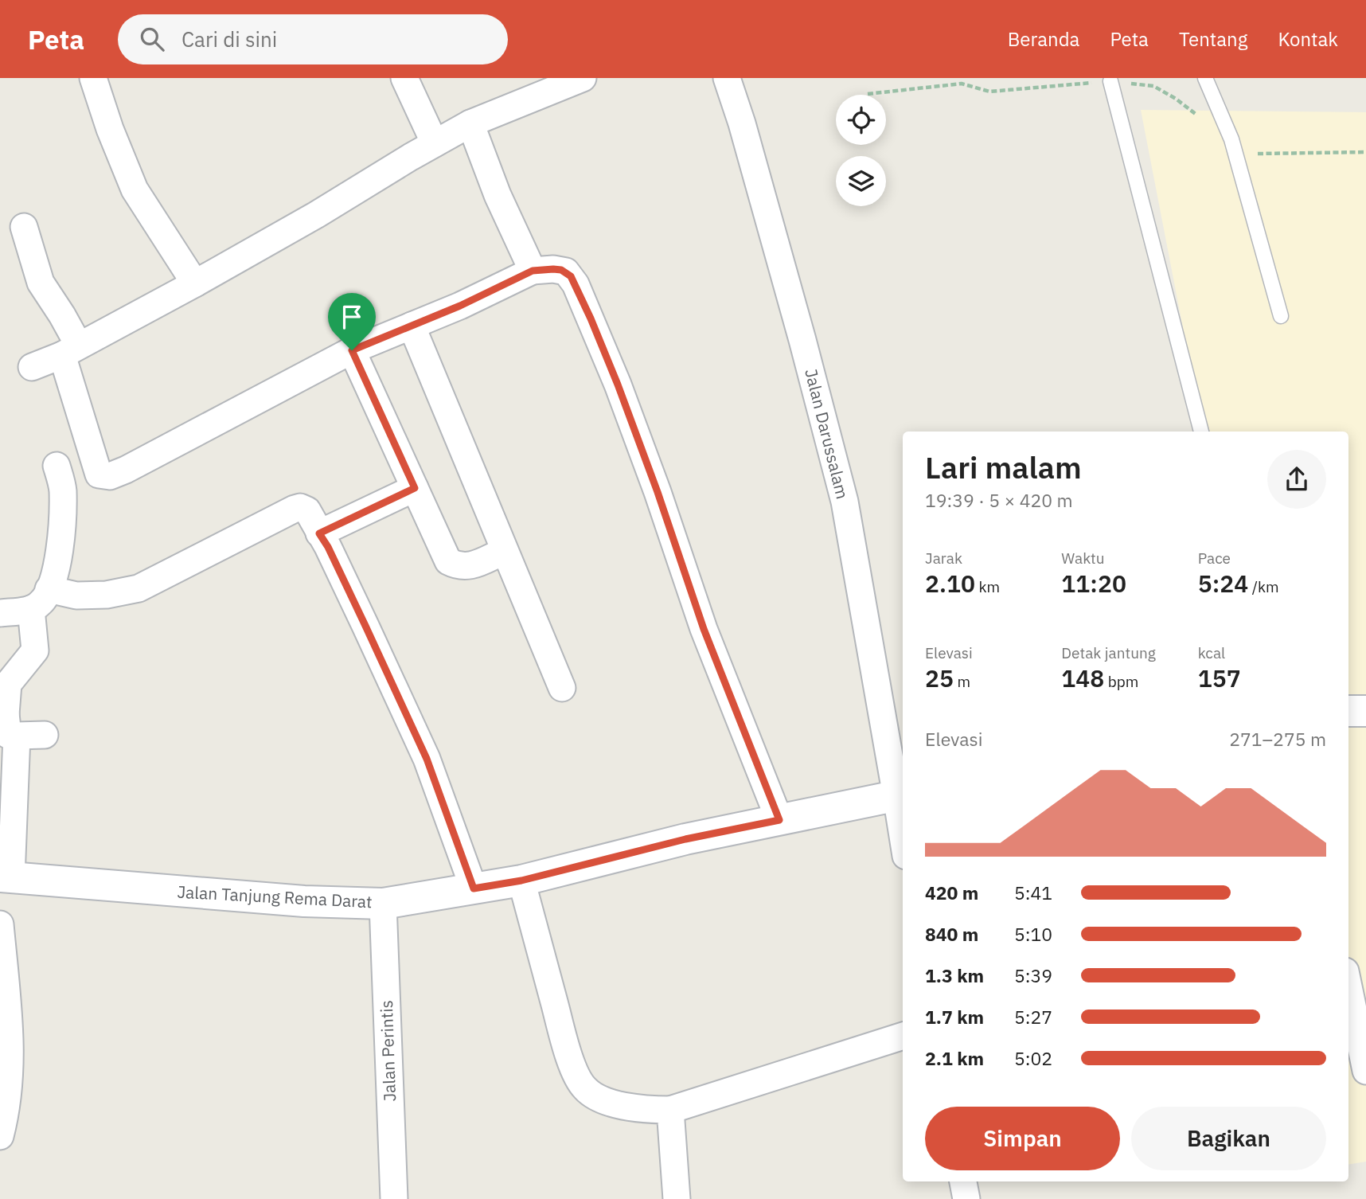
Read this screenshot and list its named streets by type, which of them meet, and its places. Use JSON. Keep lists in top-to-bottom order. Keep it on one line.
{"streets":{"street":["Jalan Darussalam","Jalan Tanjung Rema Darat","Jalan Perintis"]},"crossings":[["Jalan Darussalam","Jalan Tanjung Rema Darat"],["Jalan Tanjung Rema Darat","Jalan Perintis"]],"page":{"header":"Peta","search":"Cari di sini","nav":["Beranda","Peta","Tentang","Kontak"],"heading":["Lari malam","19:39 · 5 × 420 m"],"stats":[["Jarak","2.10 km"],["Waktu","11:20"],["Pace","5:24 /km"],["Elevasi","25 m"],["Detak jantung","148 bpm"],["kcal","157"]],"chart":["Elevasi","271–275 m"],"list":[{"name":"420 m","note":"5:41"},{"name":"840 m","note":"5:10"},{"name":"1.3 km","note":"5:39"},{"name":"1.7 km","note":"5:27"},{"name":"2.1 km","note":"5:02"}],"buttons":["Simpan","Bagikan"]}}
